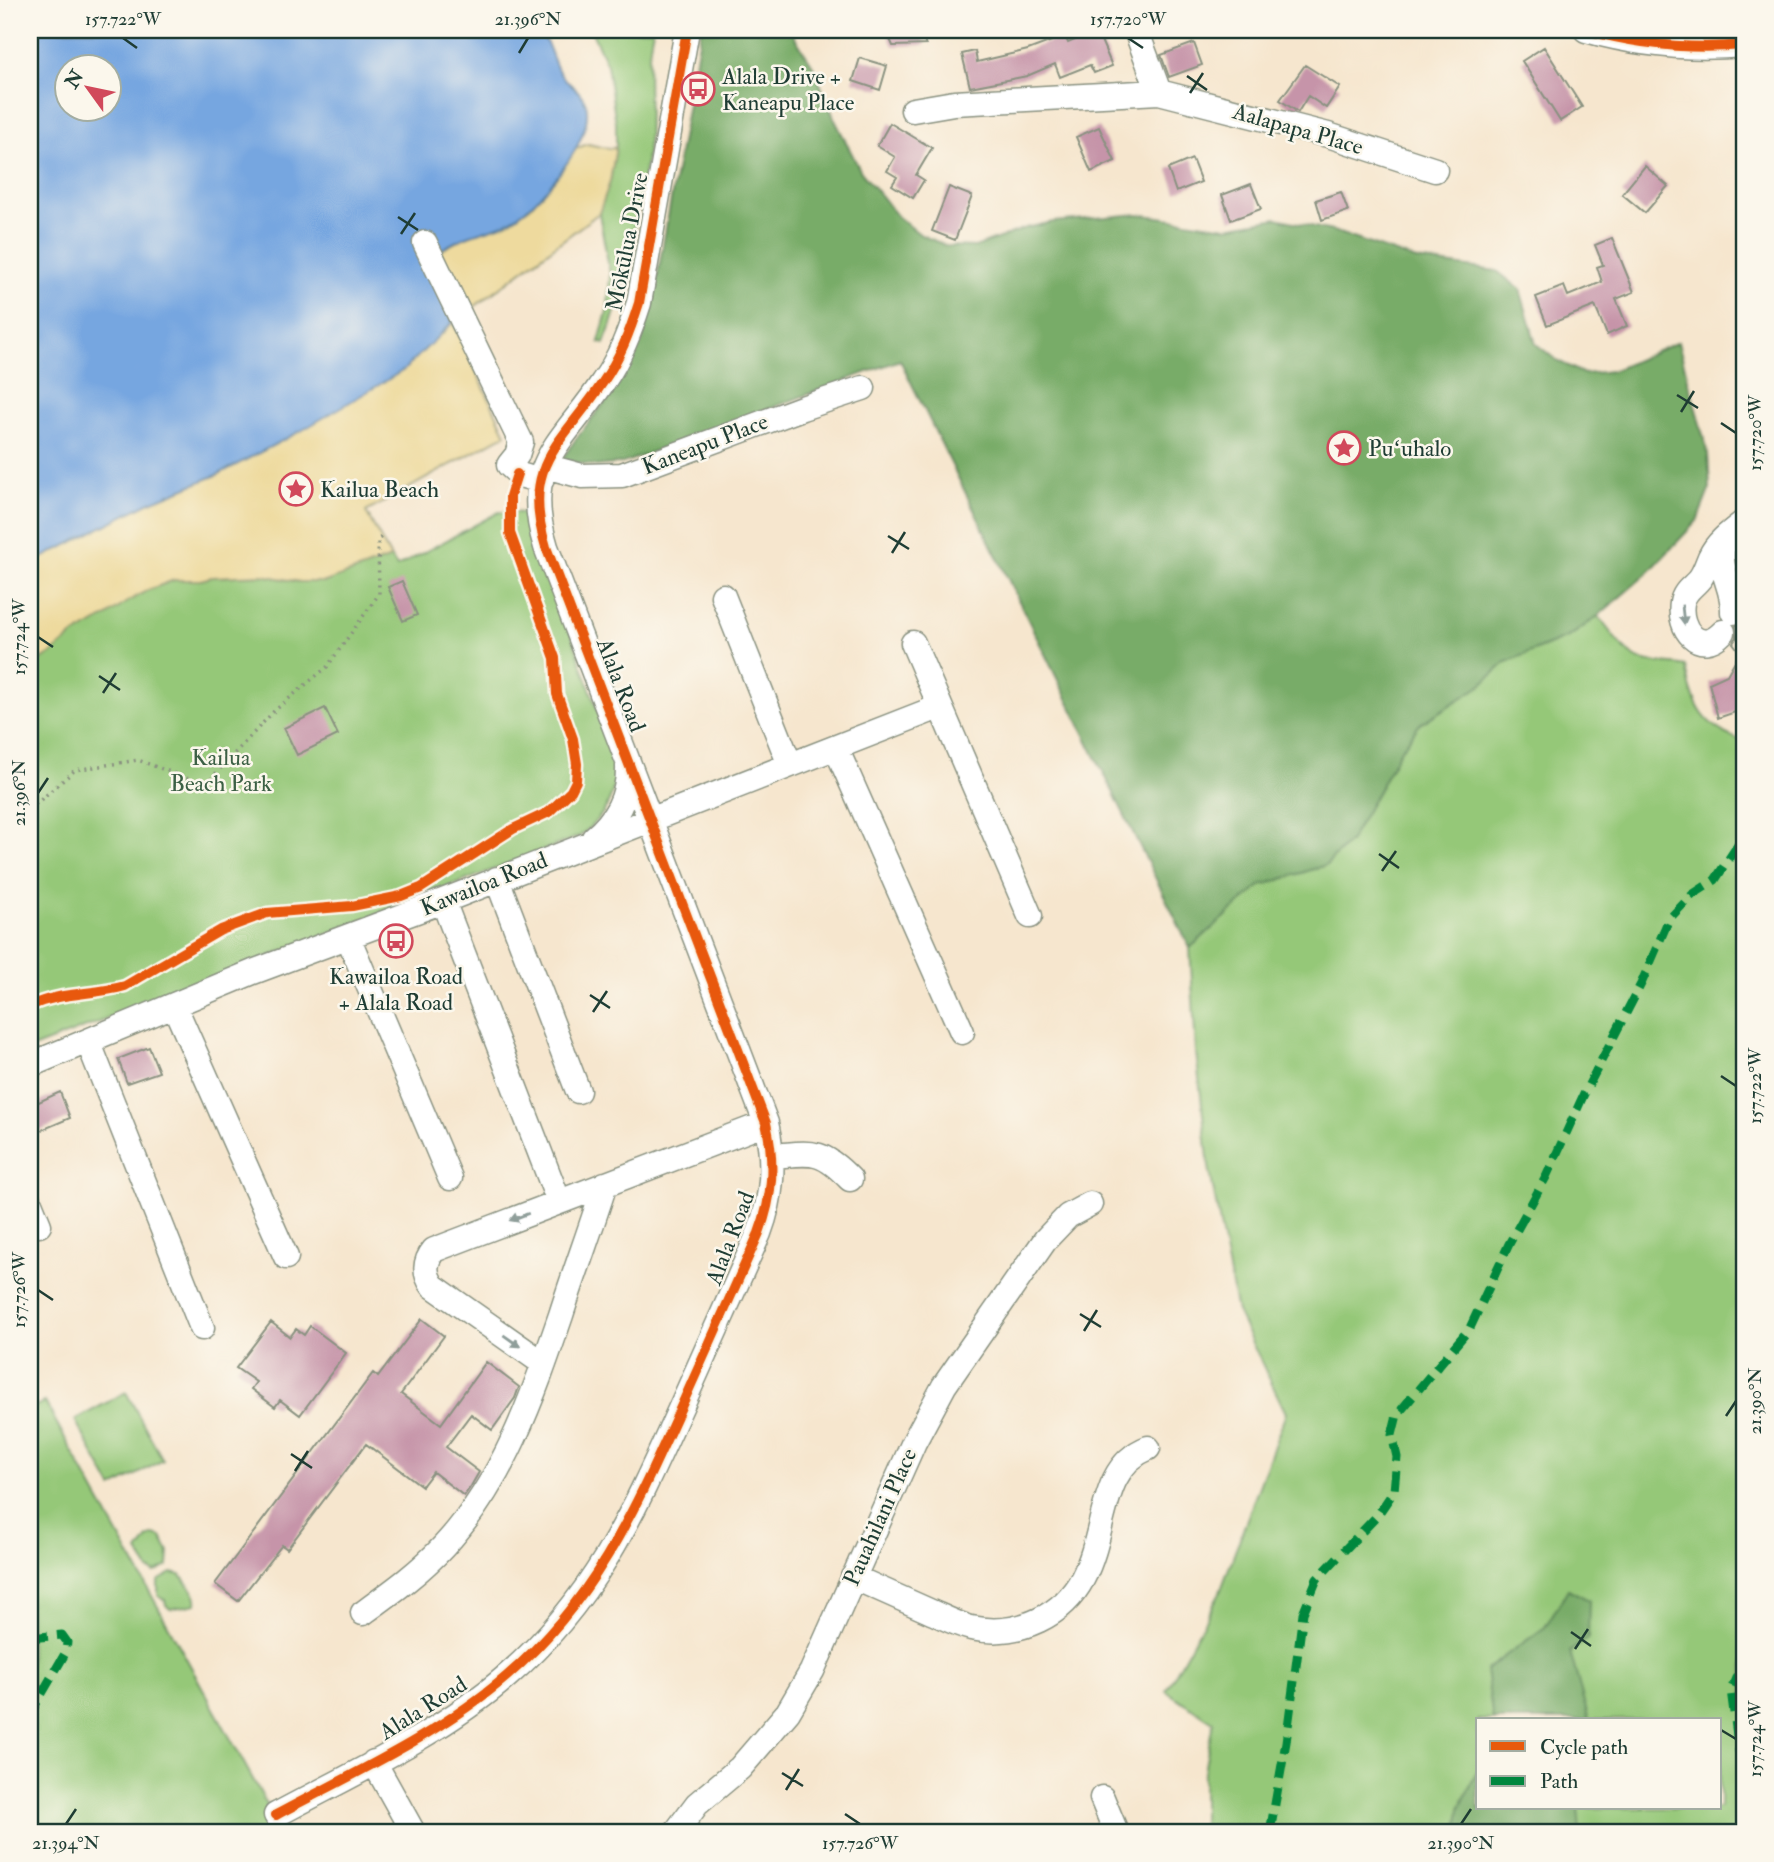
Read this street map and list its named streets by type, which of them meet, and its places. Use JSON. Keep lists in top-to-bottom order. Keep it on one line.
{"streets":{"street":["Aalapapa Place","Mōkūlua Drive","Kaneapu Place","Alala Road","Kawailoa Road","Pauahilani Place"]},"crossings":[["Mōkūlua Drive","Kaneapu Place"],["Mōkūlua Drive","Alala Road"],["Kaneapu Place","Alala Road"],["Alala Road","Kawailoa Road"]],"parks":["Kailua Beach Park"],"places":{"bus stop":["Alala Drive + Kaneapu Place","Kawailoa Road + Alala Road"],"place":["Puʻuhalo","Kailua Beach"]},"legend":["Cycle path","Path"],"north":"top left","coordinates":["157.722°W","21.396°N","157.720°W","157.724°W","157.726°W","21.390°N","21.394°N"]}
